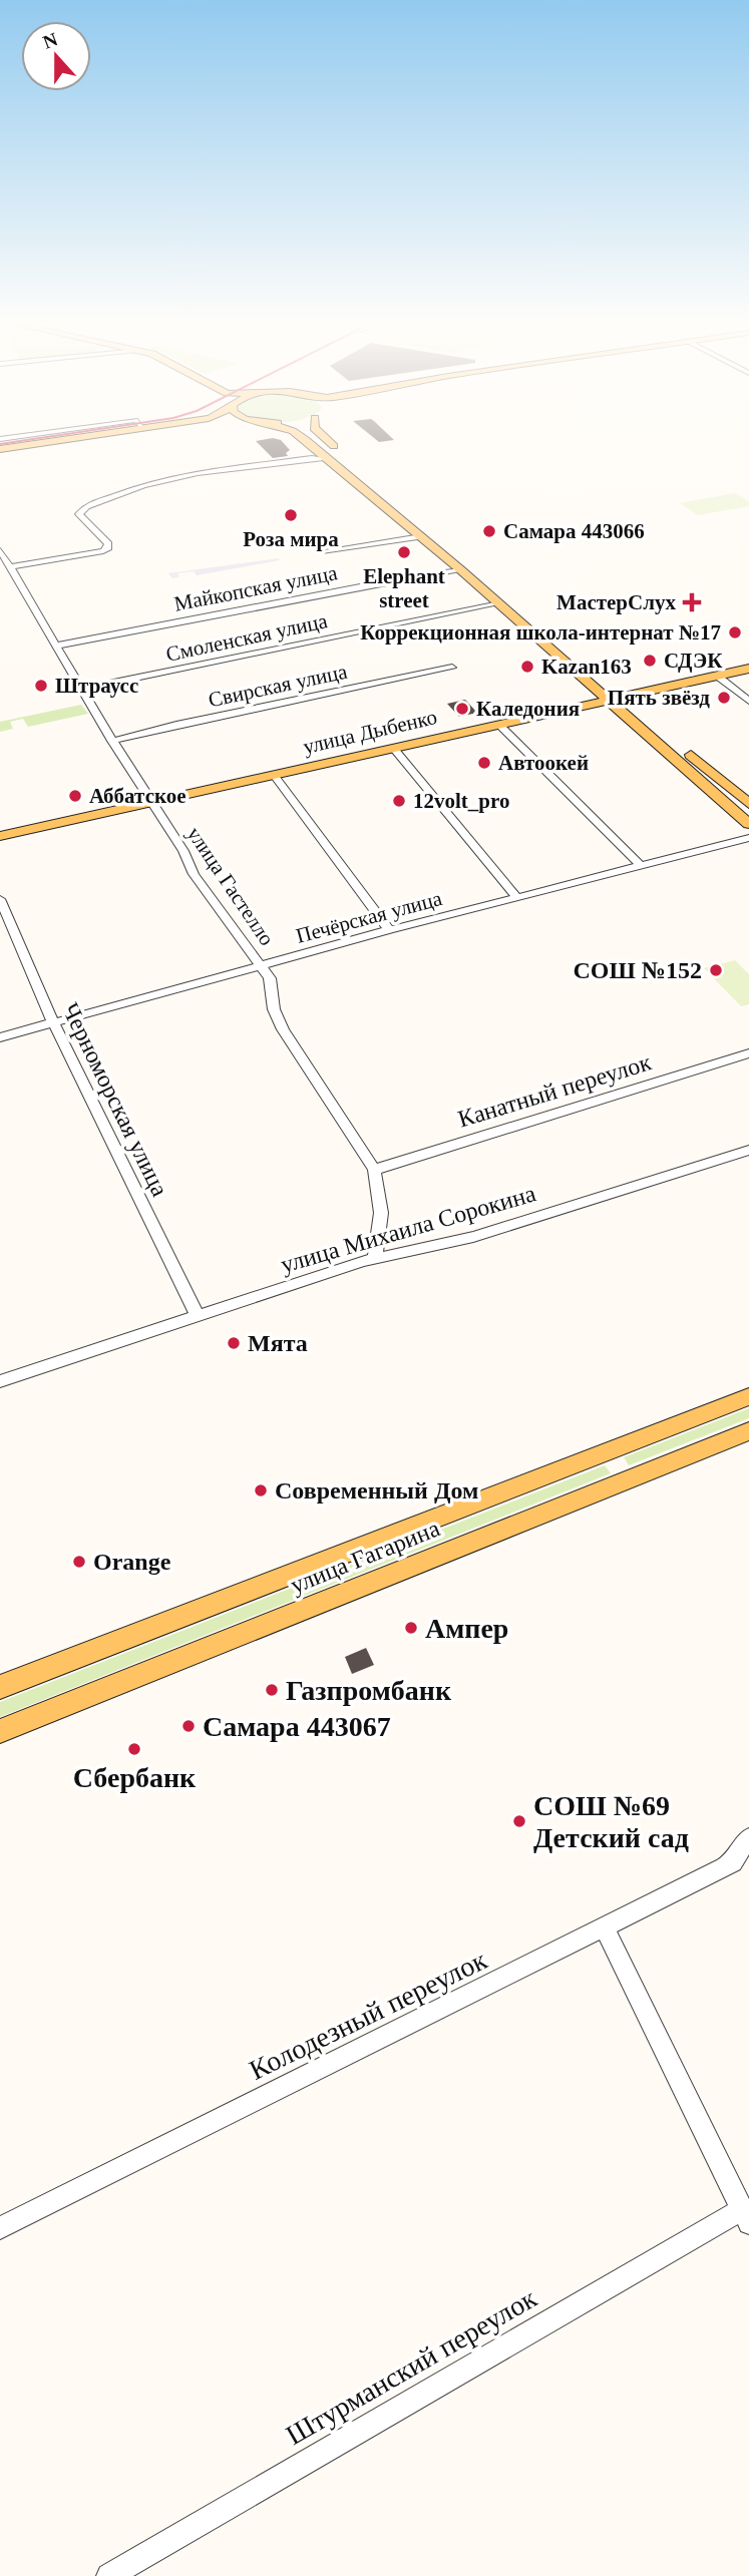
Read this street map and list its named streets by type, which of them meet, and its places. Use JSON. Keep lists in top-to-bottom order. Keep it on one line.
{"streets":{"main road":["улица Дыбенко","улица Гагарина"],"street":["Майкопская улица","Смоленская улица","Свирская улица","улица Гастелло","Печёрская улица","Канатный переулок","Черноморская улица","улица Михаила Сорокина","Колодезный переулок","Штурманский переулок"]},"crossings":[["Майкопская улица","улица Гастелло"],["Смоленская улица","улица Гастелло"],["Свирская улица","улица Гастелло"],["улица Дыбенко","улица Гастелло"],["улица Гастелло","Печёрская улица"],["улица Гастелло","Канатный переулок"],["улица Гастелло","улица Михаила Сорокина"],["Печёрская улица","Черноморская улица"],["Черноморская улица","улица Михаила Сорокина"]],"places":{"other":["Роза мира","Самара 443066","Elephant street","Коррекционная школа-интернат №17","СДЭК","Kazan163","Штраусс","Пять звёзд","Каледония","Автоокей","Аббатское","12volt_pro","СОШ №152","Мята","Современный Дом","Orange","Ампер","Газпромбанк","Самара 443067","Сбербанк","СОШ №69 Детский сад"],"health":["МастерСлух"]},"north":"top"}
